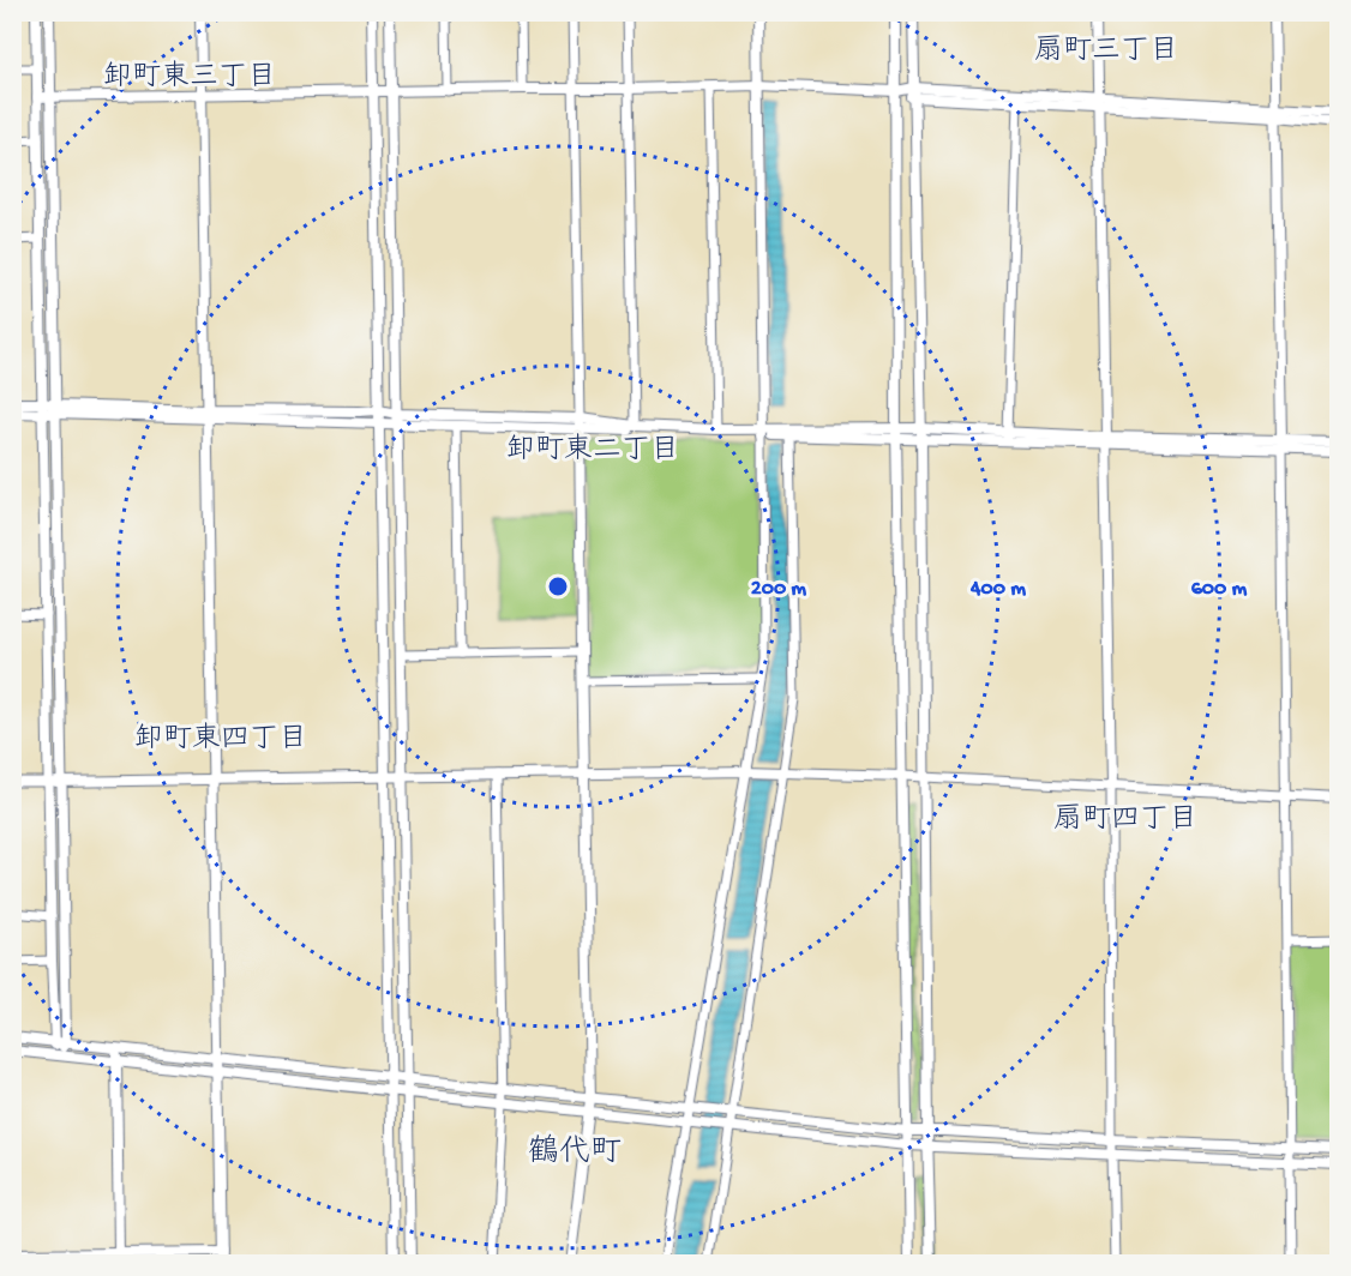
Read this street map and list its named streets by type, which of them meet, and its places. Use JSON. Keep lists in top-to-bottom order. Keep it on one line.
{"districts":["扇町三丁目","卸町東三丁目","卸町東二丁目","卸町東四丁目","扇町四丁目","鶴代町"],"rings":["200 m","400 m","600 m"]}
